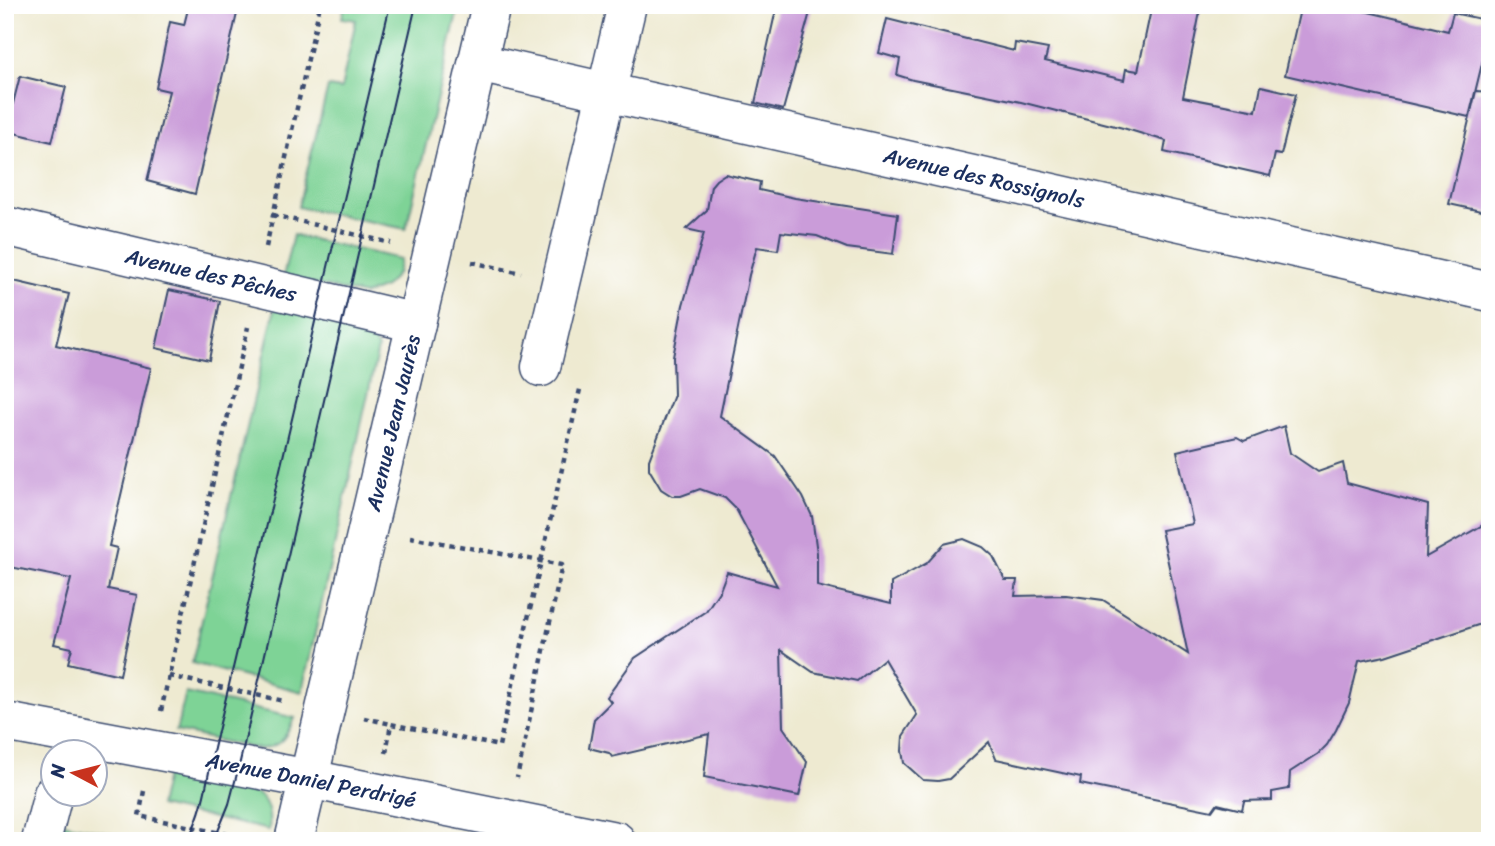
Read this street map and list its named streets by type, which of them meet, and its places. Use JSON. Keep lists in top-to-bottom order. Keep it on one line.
{"streets":{"street":["Avenue des Rossignols","Avenue des Pêches","Avenue Jean Jaurès","Avenue Daniel Perdrigé"]},"crossings":[["Avenue des Rossignols","Avenue Jean Jaurès"],["Avenue des Pêches","Avenue Jean Jaurès"],["Avenue Jean Jaurès","Avenue Daniel Perdrigé"]],"north":"left"}
